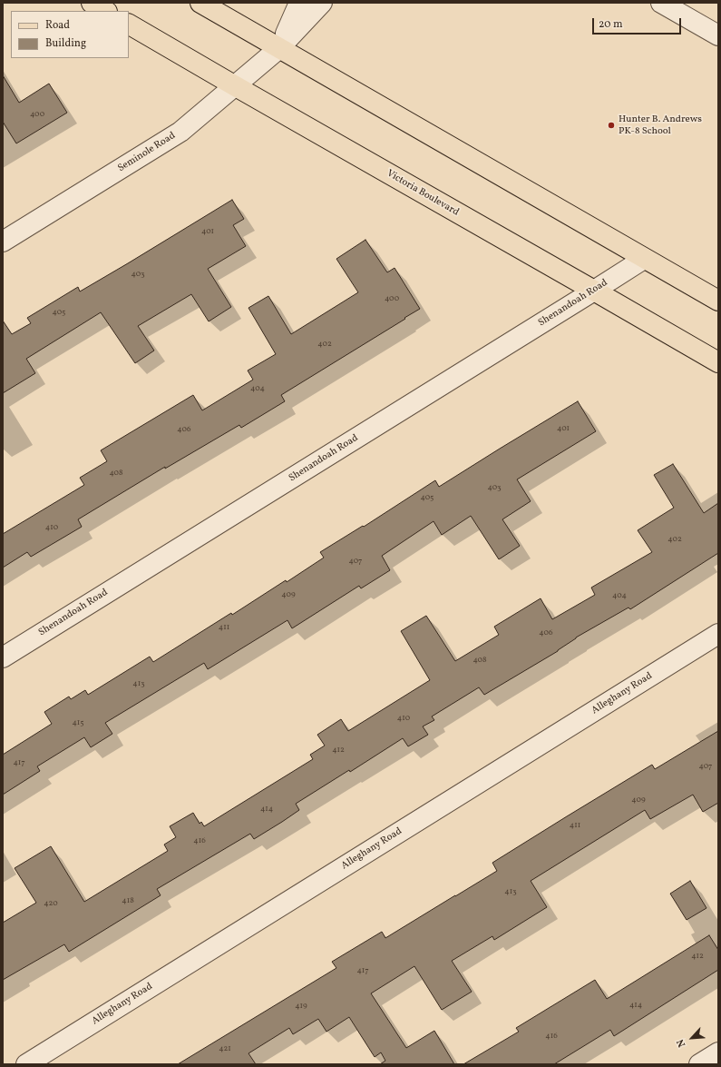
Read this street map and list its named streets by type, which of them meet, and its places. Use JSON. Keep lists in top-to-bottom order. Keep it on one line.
{"streets":{"main road":["Victoria Boulevard"],"street":["Seminole Road","Shenandoah Road","Alleghany Road"]},"crossings":[["Seminole Road","Victoria Boulevard"],["Victoria Boulevard","Shenandoah Road"]],"places":["Hunter B. Andrews PK-8 School"],"house_numbers":["400","401","403","400","405","402","404","401","406","408","403","405","410","402","407","409","404","411","406","408","413","410","415","412","417","407","409","414","411","416","413","418","420","412","417","414","419","416","421"],"legend":["Road","Building"],"scale_bar":"20 m","north":"bottom left"}
